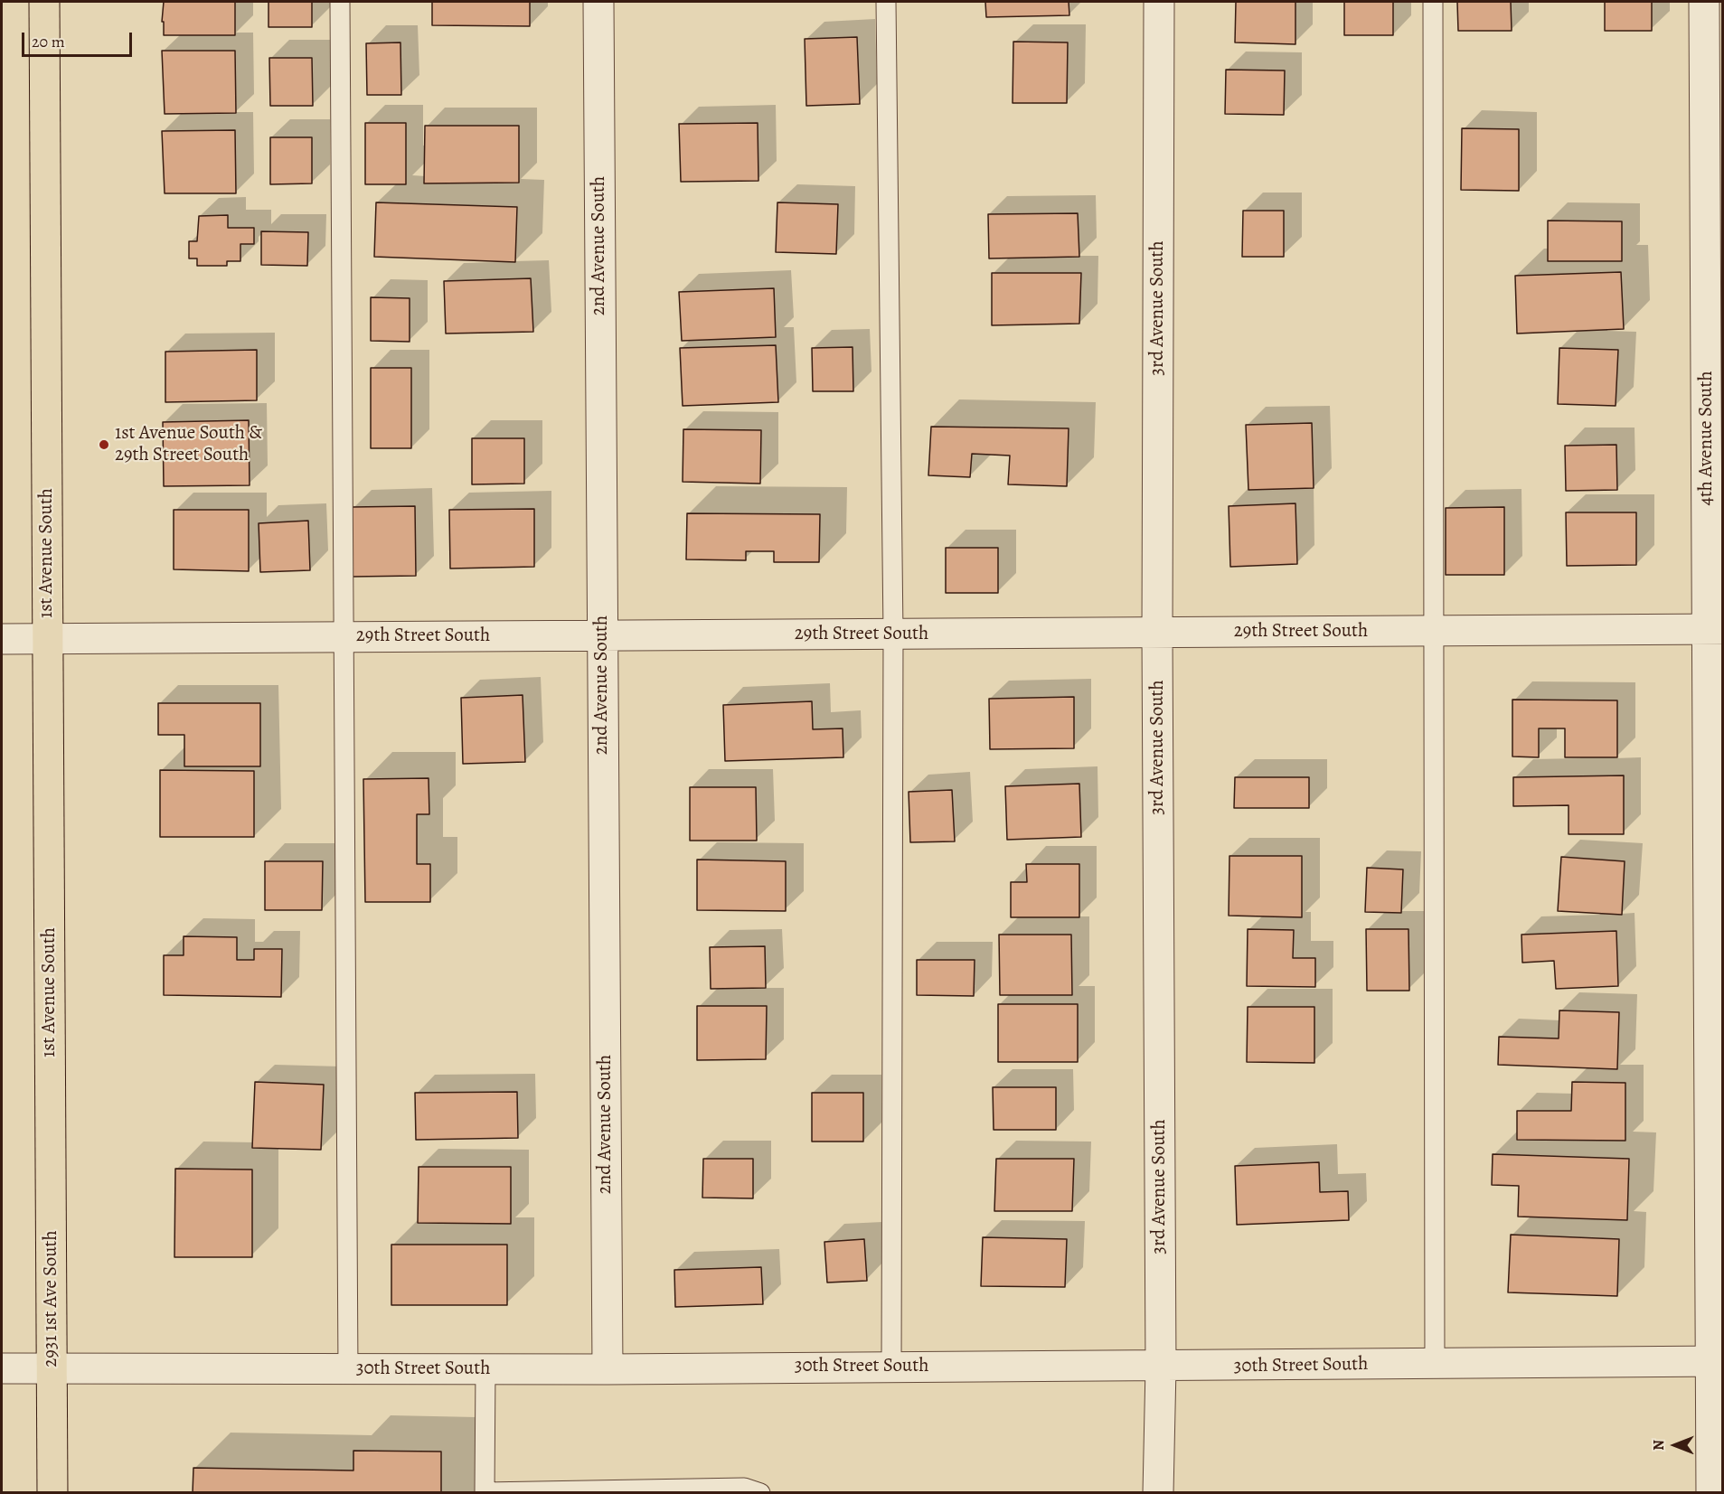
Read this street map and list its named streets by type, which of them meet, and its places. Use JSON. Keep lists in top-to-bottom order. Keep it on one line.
{"streets":{"main road":["1st Avenue South","2931 1st Ave South"],"street":["2nd Avenue South","3rd Avenue South","4th Avenue South","29th Street South","30th Street South"]},"crossings":[["2nd Avenue South","29th Street South"],["2nd Avenue South","30th Street South"],["3rd Avenue South","29th Street South"],["3rd Avenue South","30th Street South"],["4th Avenue South","29th Street South"],["4th Avenue South","30th Street South"],["1st Avenue South","29th Street South"],["1st Avenue South","2931 1st Ave South"],["2931 1st Ave South","30th Street South"]],"places":["1st Avenue South & 29th Street South"],"scale_bar":"20 m","north":"left"}
